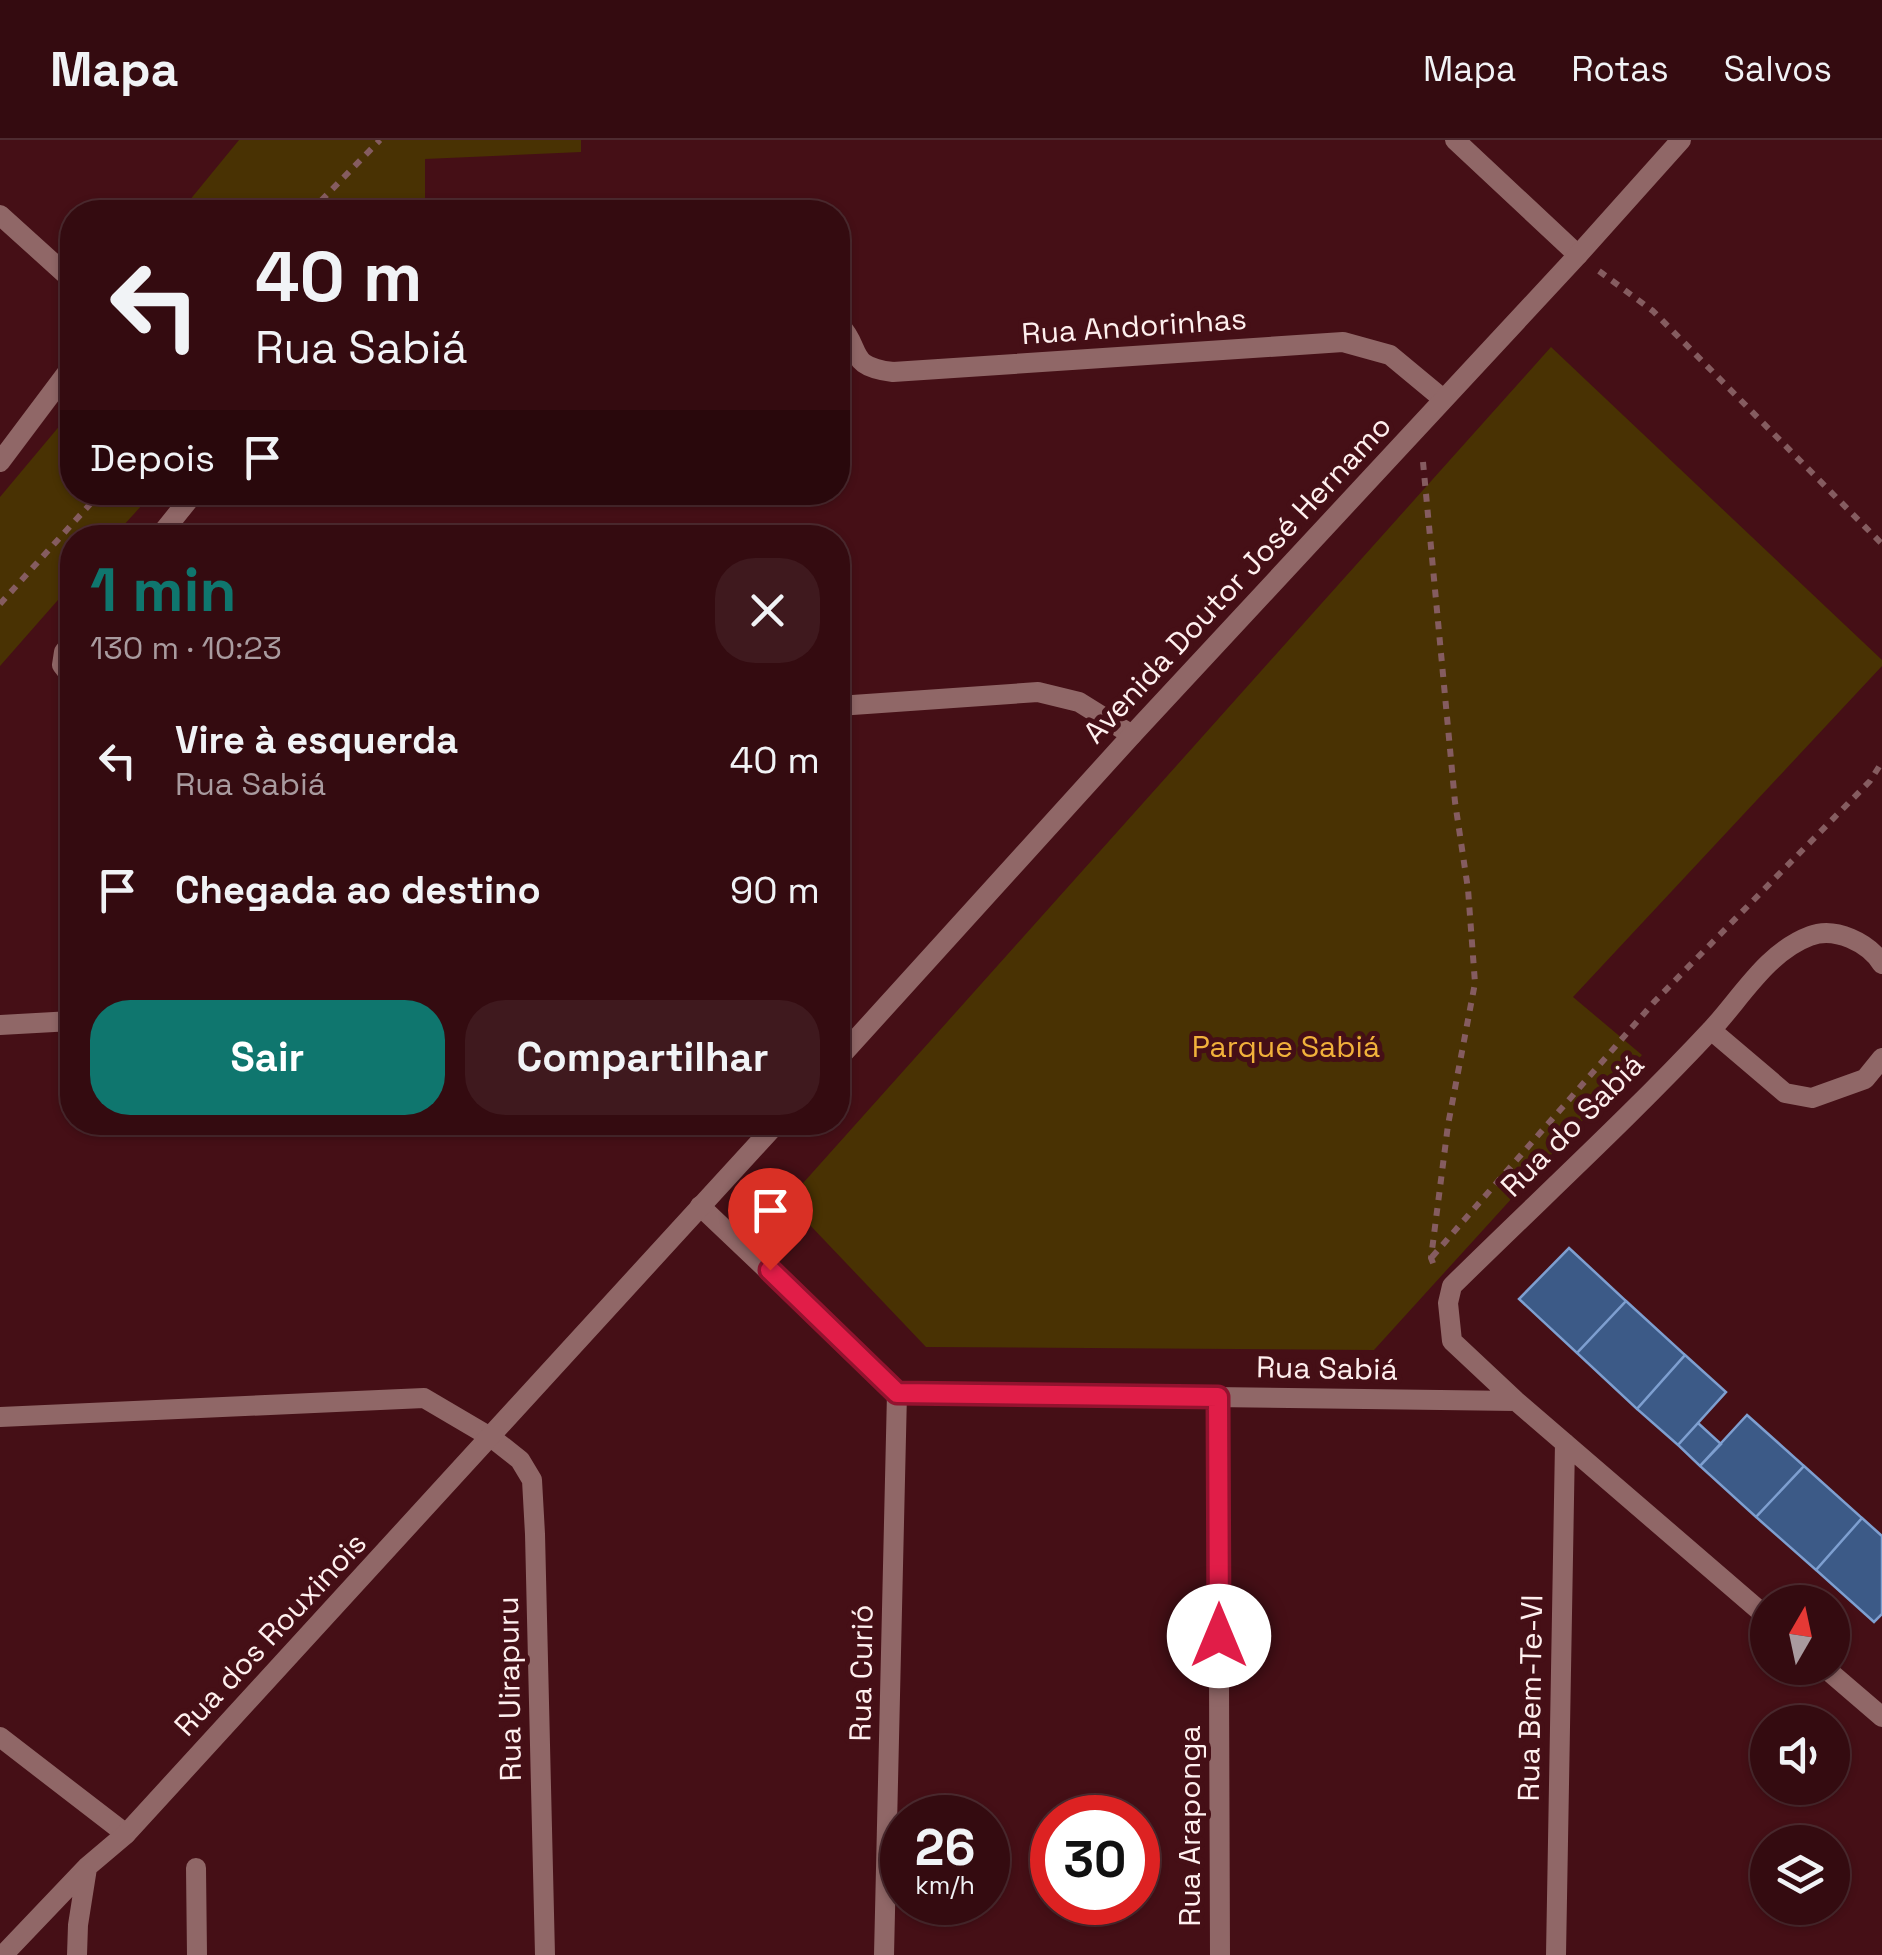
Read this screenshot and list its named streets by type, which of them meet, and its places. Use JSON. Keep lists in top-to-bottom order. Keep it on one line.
{"streets":{"street":["Rua Andorinhas","Avenida Doutor José Hernamo","Rua do Sabiá","Rua Sabiá","Rua dos Rouxinois","Rua Curió","Rua Uirapuru","Rua Bem-Te-VI","Rua Araponga"]},"crossings":[["Rua Andorinhas","Avenida Doutor José Hernamo"],["Rua Sabiá","Rua Curió"],["Rua Sabiá","Rua Araponga"],["Rua dos Rouxinois","Rua Uirapuru"]],"parks":["Parque Sabiá"],"north":"top","page":{"header":"Mapa","nav":["Mapa","Rotas","Salvos"],"turn":["40 m","Rua Sabiá"],"then":"Depois","heading":["1 min","130 m · 10:23"],"list":[{"name":"Vire à esquerda","note":"Rua Sabiá","value":"40 m"},{"name":"Chegada ao destino","value":"90 m"}],"buttons":["Sair","Compartilhar"],"speed":"26 km/h","limit":"30"}}
